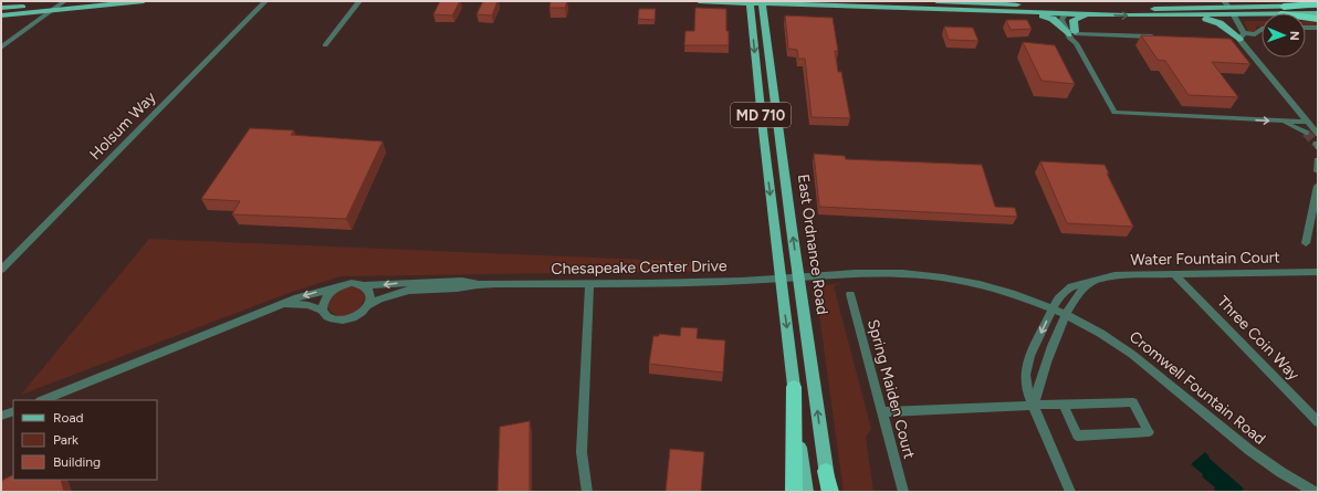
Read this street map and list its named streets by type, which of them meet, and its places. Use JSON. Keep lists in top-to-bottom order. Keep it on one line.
{"streets":{"main road":["MD 710","East Ordnance Road"],"street":["Holsum Way","Water Fountain Court","Chesapeake Center Drive","Three Coin Way","Cromwell Fountain Road","Spring Maiden Court"]},"crossings":[["MD 710","Chesapeake Center Drive"],["East Ordnance Road","Chesapeake Center Drive"],["East Ordnance Road","Cromwell Fountain Road"],["Water Fountain Court","Three Coin Way"],["Water Fountain Court","Cromwell Fountain Road"],["Chesapeake Center Drive","Cromwell Fountain Road"]],"legend":["Road","Park","Building"],"north":"right"}
